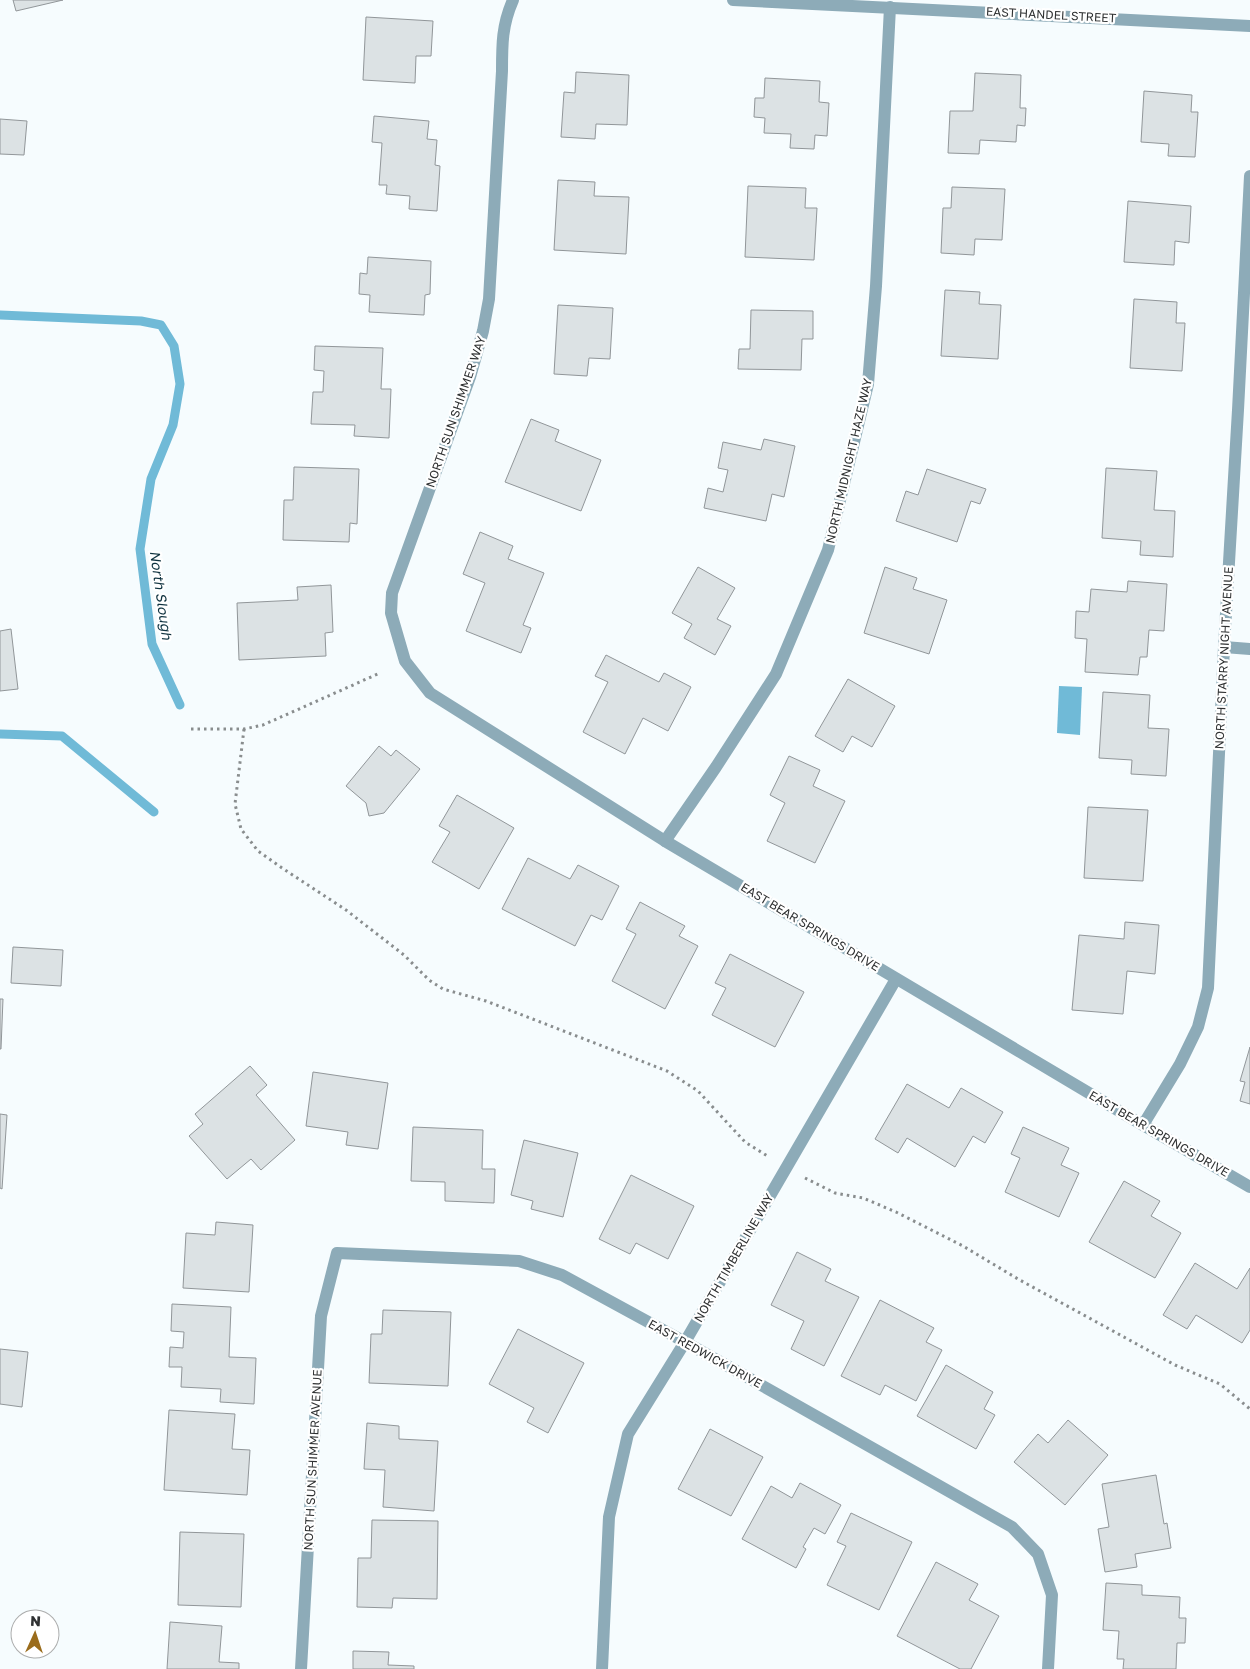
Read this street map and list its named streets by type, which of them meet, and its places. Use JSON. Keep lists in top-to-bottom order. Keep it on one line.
{"streets":{"street":["EAST HANDEL STREET","NORTH SUN SHIMMER WAY","NORTH MIDNIGHT HAZE WAY","NORTH STARRY NIGHT AVENUE","EAST BEAR SPRINGS DRIVE","NORTH TIMBERLINE WAY","EAST REDWICK DRIVE","NORTH SUN SHIMMER AVENUE"]},"crossings":[["EAST HANDEL STREET","NORTH MIDNIGHT HAZE WAY"],["NORTH SUN SHIMMER WAY","EAST BEAR SPRINGS DRIVE"],["NORTH MIDNIGHT HAZE WAY","EAST BEAR SPRINGS DRIVE"],["NORTH STARRY NIGHT AVENUE","EAST BEAR SPRINGS DRIVE"],["EAST BEAR SPRINGS DRIVE","NORTH TIMBERLINE WAY"],["NORTH TIMBERLINE WAY","EAST REDWICK DRIVE"],["EAST REDWICK DRIVE","NORTH SUN SHIMMER AVENUE"]],"water":["North Slough"],"north":"top"}
